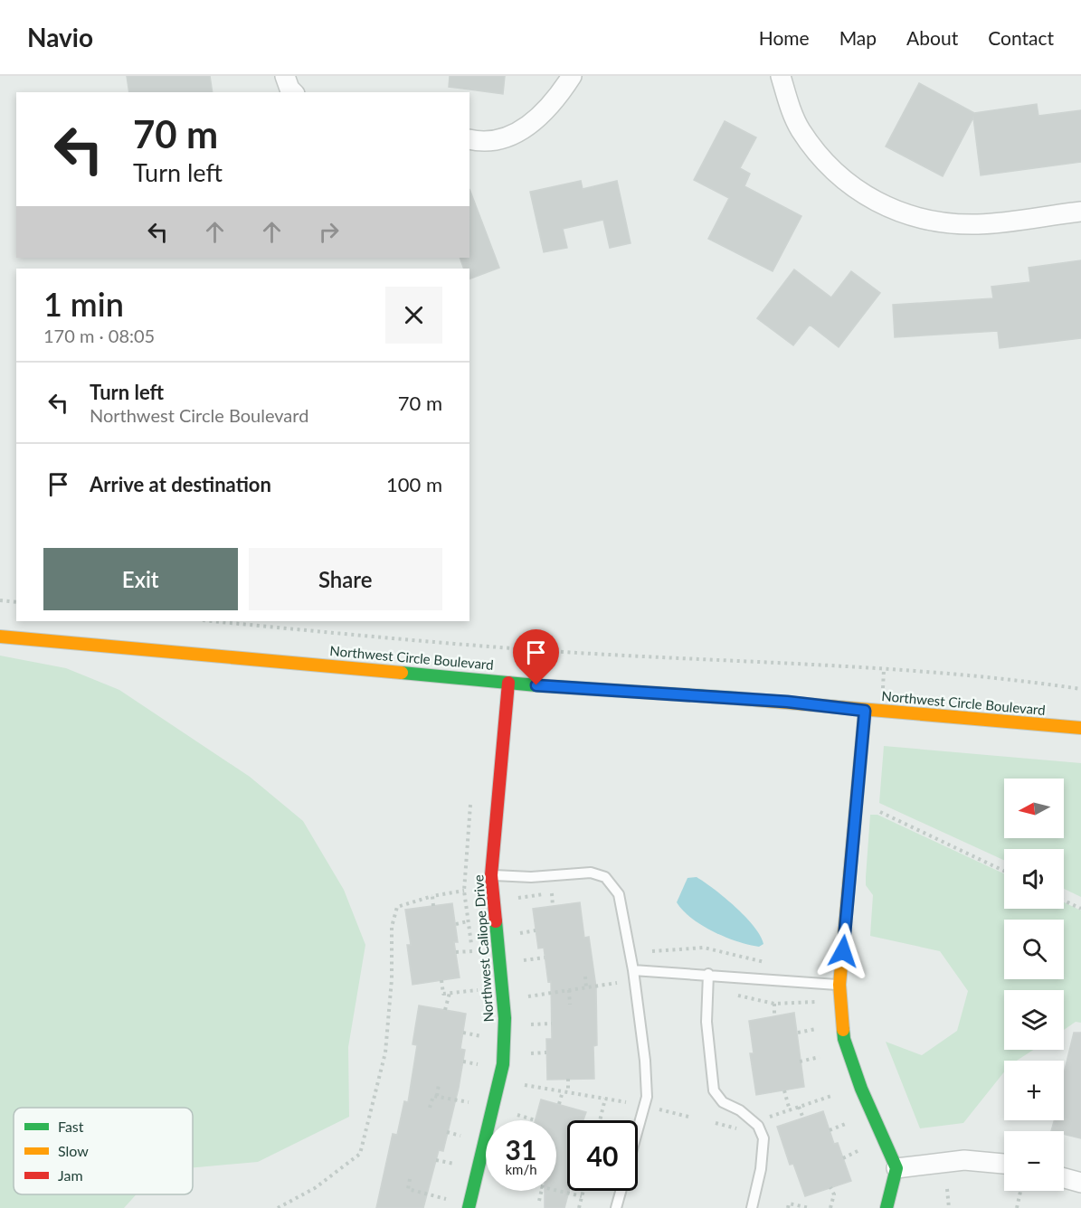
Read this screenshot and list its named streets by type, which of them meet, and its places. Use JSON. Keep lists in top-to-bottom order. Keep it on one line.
{"streets":{"main road":["Northwest Circle Boulevard","Northwest Caliope Drive"]},"crossings":[["Northwest Circle Boulevard","Northwest Caliope Drive"]],"legend":["Fast","Slow","Jam"],"north":"left","page":{"header":"Navio","nav":["Home","Map","About","Contact"],"turn":["70 m","Turn left"],"heading":["1 min","170 m · 08:05"],"list":[{"name":"Turn left","note":"Northwest Circle Boulevard","value":"70 m"},{"name":"Arrive at destination","value":"100 m"}],"buttons":["Exit","Share"],"map_buttons":["+","−"],"speed":"31 km/h","limit":"40"}}
